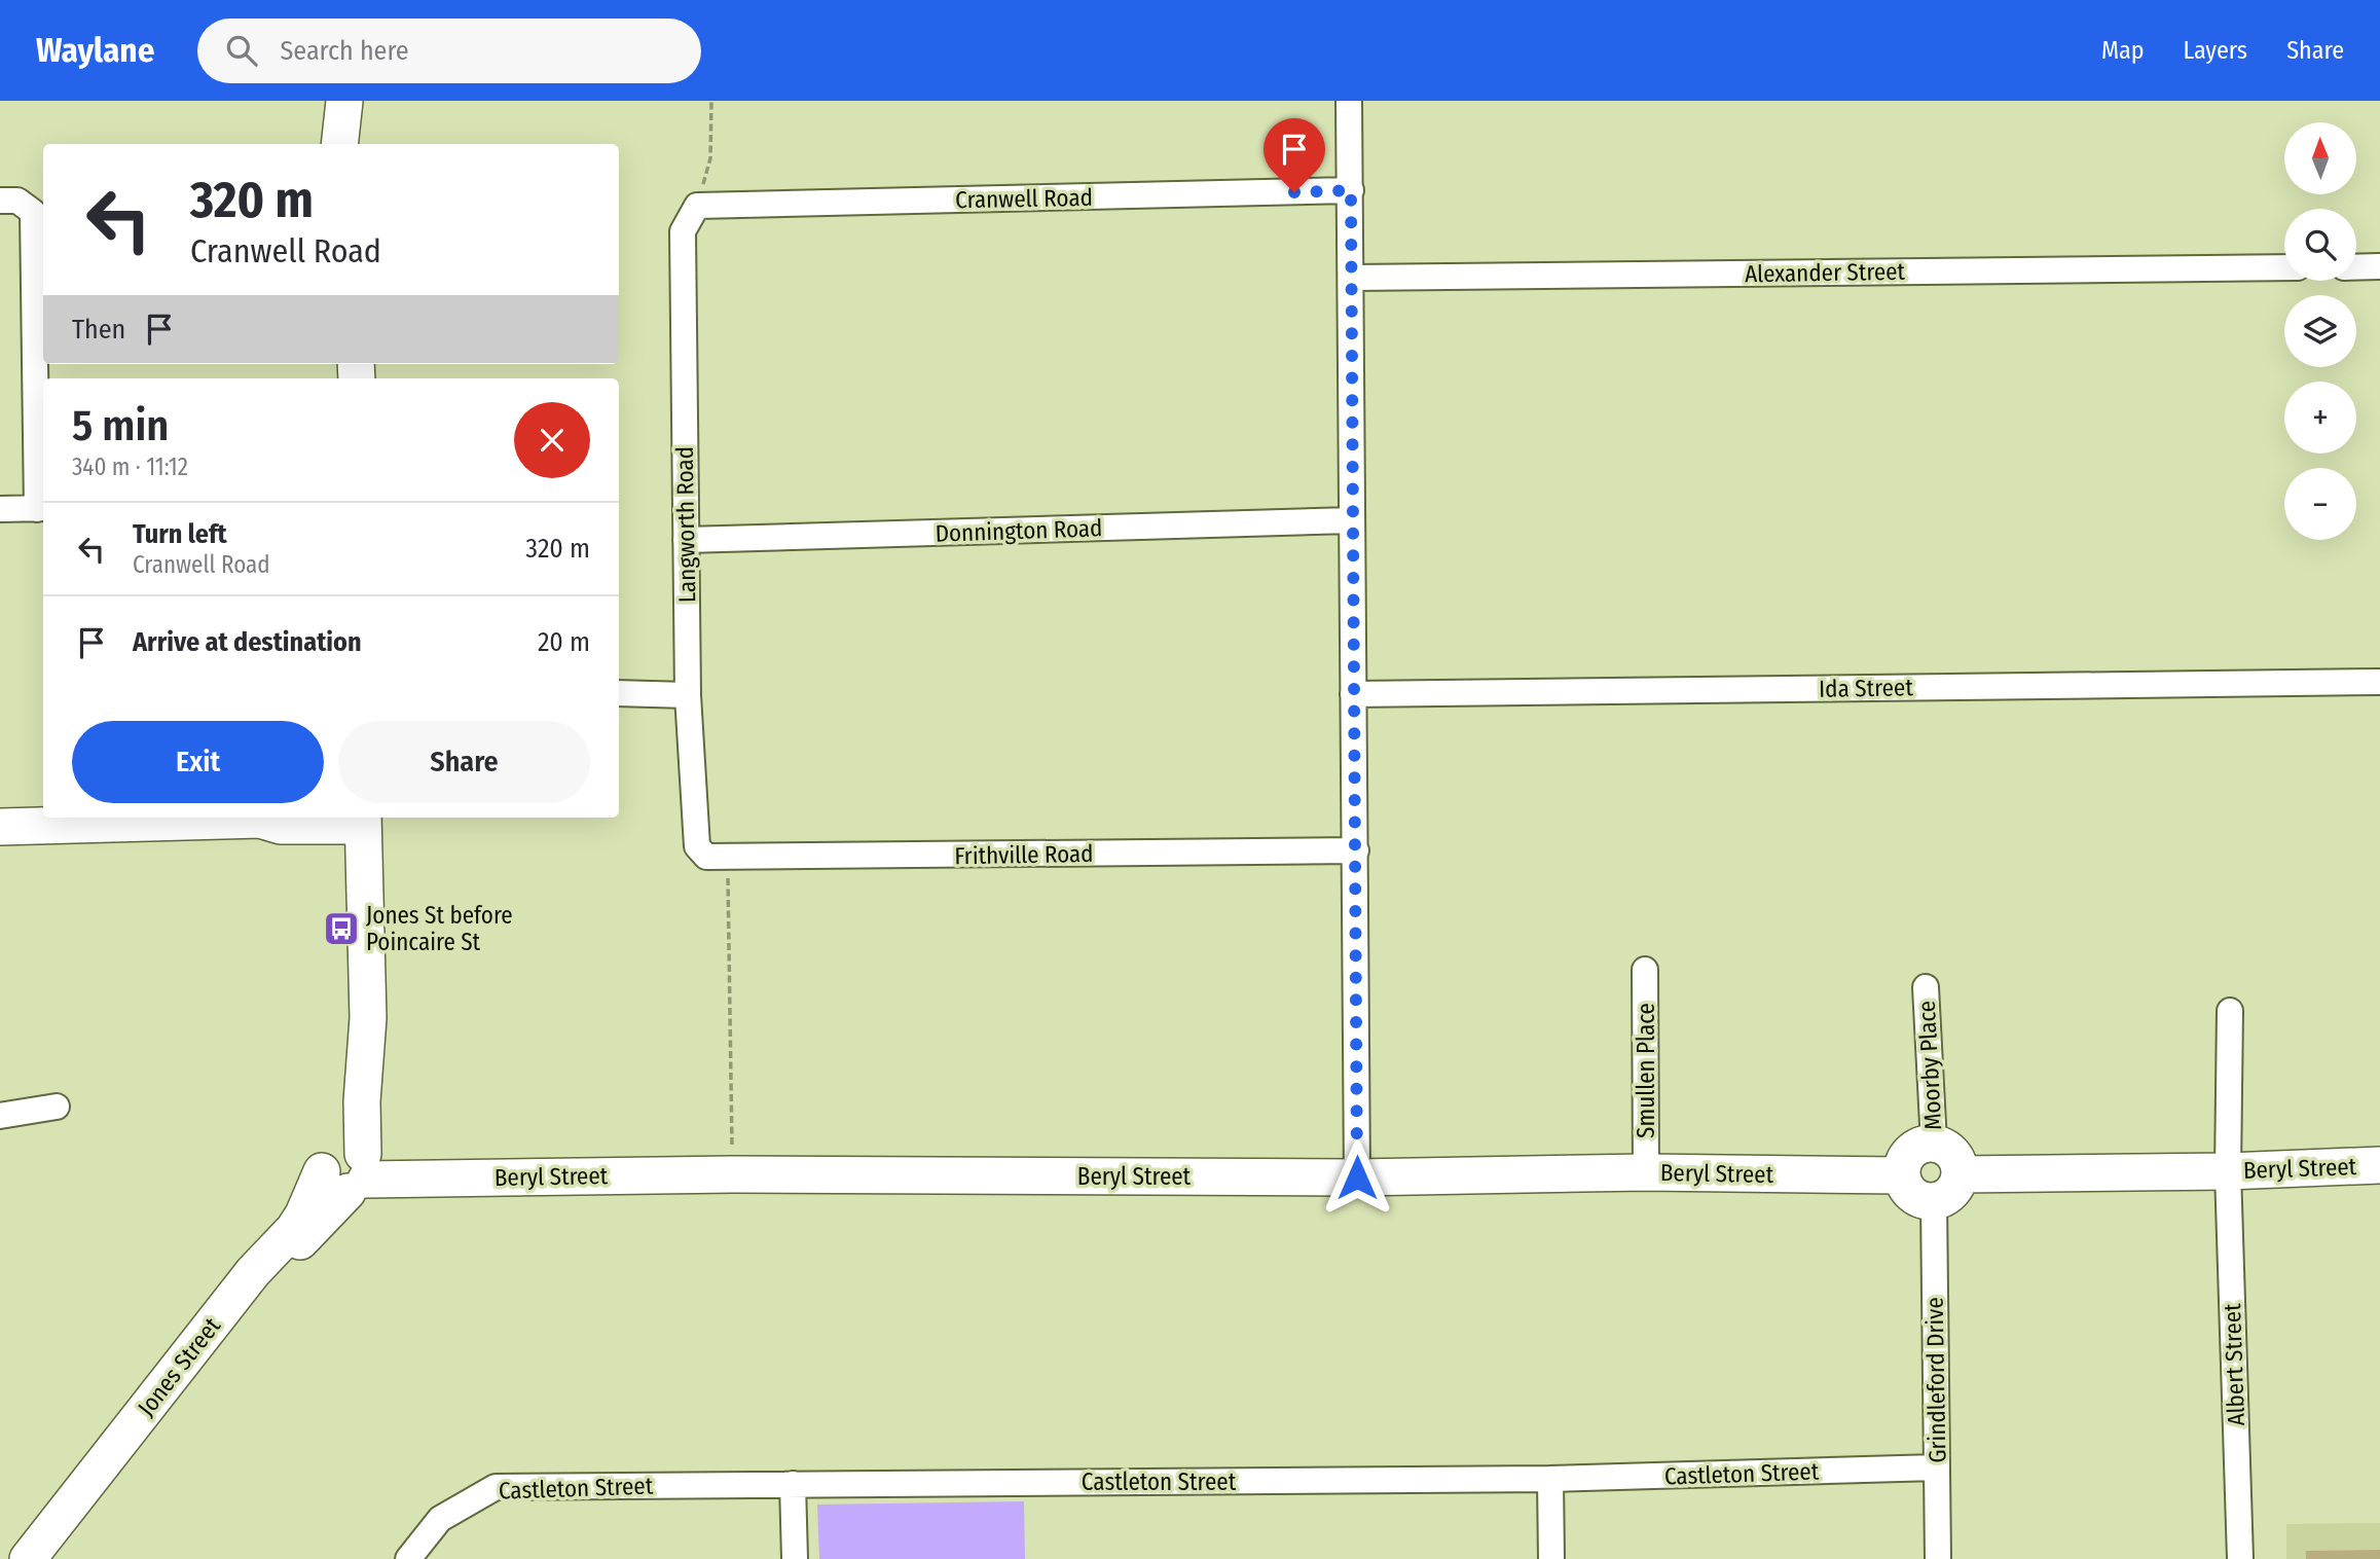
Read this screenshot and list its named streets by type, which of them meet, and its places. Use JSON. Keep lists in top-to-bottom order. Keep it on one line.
{"streets":{"street":["Cranwell Road","Alexander Street","Langworth Road","Donnington Road","Ida Street","Frithville Road","Moorby Place","Smullen Place","Beryl Street","Albert Street","Jones Street","Grindleford Drive","Castleton Street"]},"crossings":[["Cranwell Road","Langworth Road"],["Langworth Road","Donnington Road"],["Langworth Road","Frithville Road"],["Moorby Place","Beryl Street"],["Moorby Place","Grindleford Drive"],["Smullen Place","Beryl Street"],["Beryl Street","Albert Street"],["Beryl Street","Jones Street"],["Beryl Street","Grindleford Drive"],["Grindleford Drive","Castleton Street"]],"places":{"bus stop":["Jones St before Poincaire St"]},"north":"top","page":{"header":"Waylane","search":"Search here","nav":["Map","Layers","Share"],"map_buttons":["+","−"],"turn":["320 m","Cranwell Road"],"then":"Then","heading":["5 min","340 m · 11:12"],"list":[{"name":"Turn left","note":"Cranwell Road","value":"320 m"},{"name":"Arrive at destination","value":"20 m"}],"buttons":["Exit","Share"]}}
